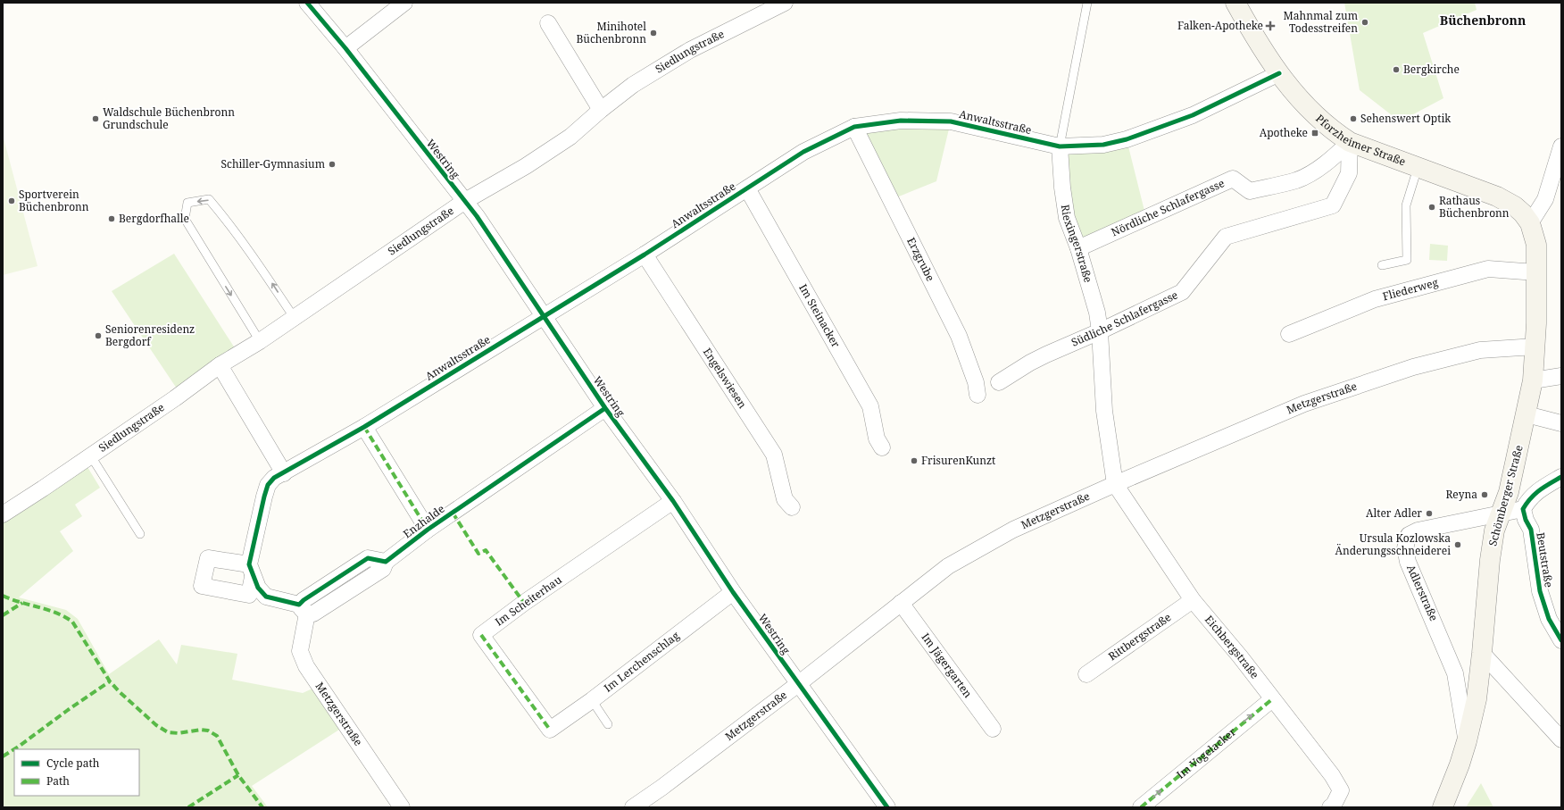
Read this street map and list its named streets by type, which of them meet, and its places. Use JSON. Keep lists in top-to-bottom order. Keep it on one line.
{"streets":{"main road":["Pforzheimer Straße","Schömberger Straße"],"street":["Siedlungstraße","Anwaltsstraße","Westring","Nördliche Schlafergasse","Riexingerstraße","Erzgrube","Fliederweg","Im Steinacker","Südliche Schlafergasse","Engelswiesen","Metzgerstraße","Enzhalde","Beutstraße","Adlerstraße","Im Scheiterhau","Rittbergstraße","Eichbergstraße","Im Lerchenschlag","Im Jägergarten","Im Vogelacker"]},"crossings":[["Siedlungstraße","Westring"],["Anwaltsstraße","Pforzheimer Straße"],["Anwaltsstraße","Westring"],["Anwaltsstraße","Riexingerstraße"],["Anwaltsstraße","Erzgrube"],["Anwaltsstraße","Im Steinacker"],["Anwaltsstraße","Engelswiesen"],["Anwaltsstraße","Metzgerstraße"],["Anwaltsstraße","Enzhalde"],["Pforzheimer Straße","Nördliche Schlafergasse"],["Pforzheimer Straße","Südliche Schlafergasse"],["Pforzheimer Straße","Schömberger Straße"],["Westring","Metzgerstraße"],["Westring","Enzhalde"],["Westring","Im Scheiterhau"],["Westring","Im Lerchenschlag"],["Nördliche Schlafergasse","Riexingerstraße"],["Nördliche Schlafergasse","Südliche Schlafergasse"],["Riexingerstraße","Südliche Schlafergasse"],["Riexingerstraße","Metzgerstraße"],["Riexingerstraße","Eichbergstraße"],["Fliederweg","Schömberger Straße"],["Metzgerstraße","Schömberger Straße"],["Metzgerstraße","Enzhalde"],["Metzgerstraße","Eichbergstraße"],["Metzgerstraße","Im Jägergarten"],["Schömberger Straße","Adlerstraße"],["Beutstraße","Adlerstraße"],["Im Scheiterhau","Im Lerchenschlag"],["Rittbergstraße","Eichbergstraße"],["Eichbergstraße","Im Vogelacker"]],"one_way":["Im Vogelacker"],"districts":["Büchenbronn"],"places":{"other":["Mahnmal zum Todesstreifen","Minihotel Büchenbronn","Bergkirche","Waldschule Büchenbronn Grundschule","Sehenswert Optik","Schiller-Gymnasium","Sportverein Büchenbronn","Rathaus Büchenbronn","Bergdorfhalle","Seniorenresidenz Bergdorf","FrisurenKunzt","Reyna","Alter Adler","Ursula Kozlowska Änderungsschneiderei"],"health":["Falken-Apotheke"],"transit":["Apotheke"]},"legend":["Cycle path","Path"]}
